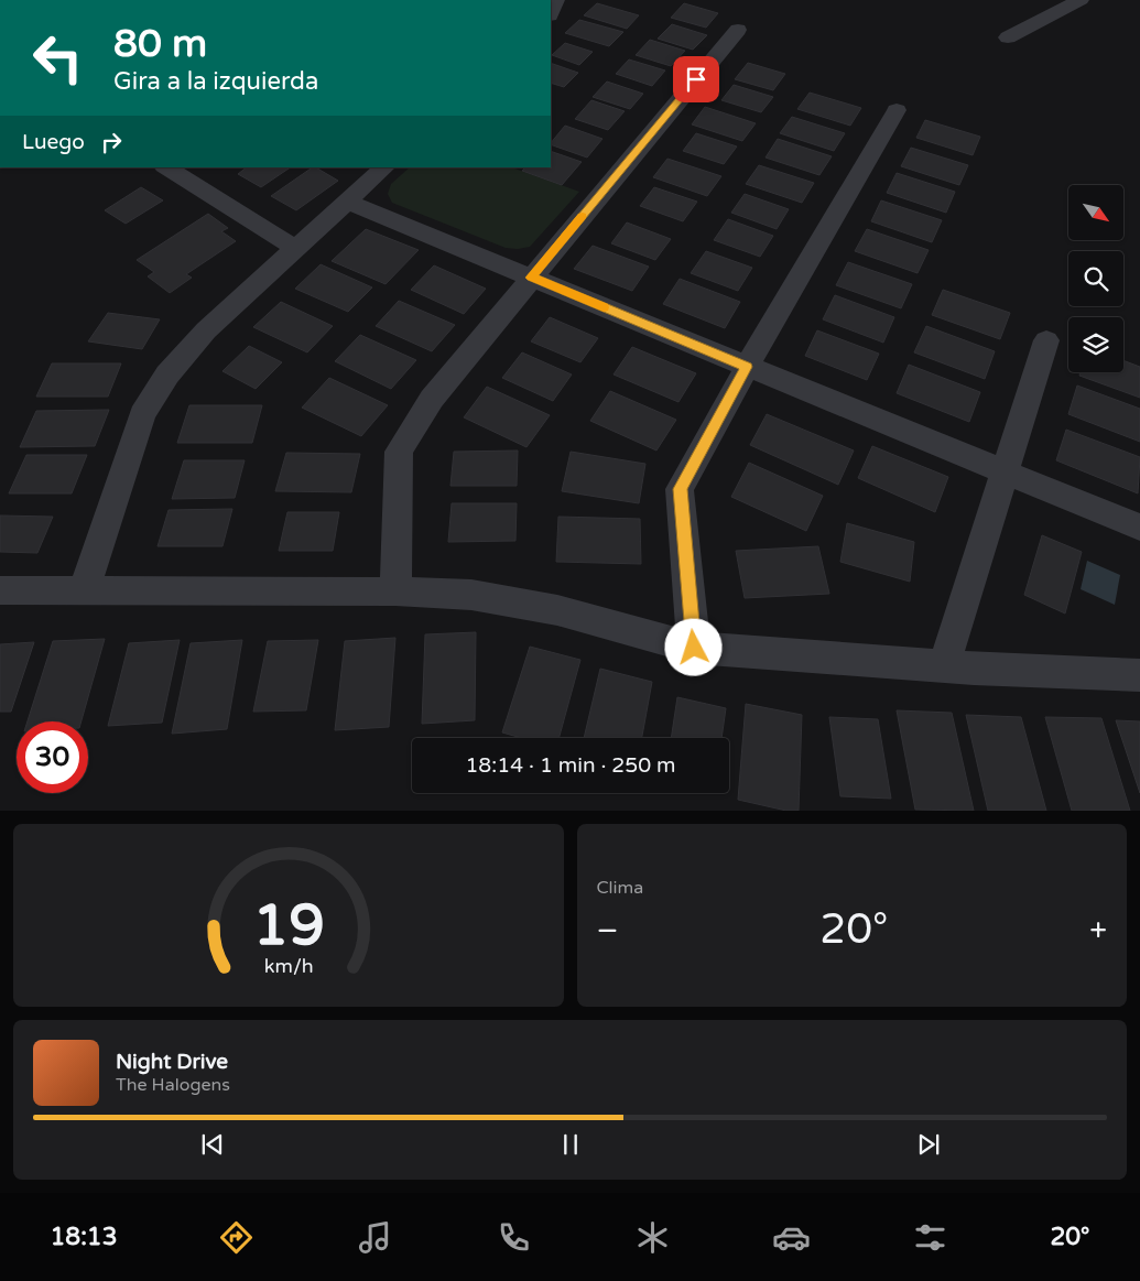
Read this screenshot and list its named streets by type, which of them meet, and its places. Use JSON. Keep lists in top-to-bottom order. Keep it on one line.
{"north":"bottom right","page":{"turn":["80 m","Gira a la izquierda"],"then":"Luego","limit":"30","trip":"18:14 · 1 min · 250 m","tile":"Clima","heat":["−","20°","+"],"song":["Night Drive","The Halogens"],"tabs":["18:13","20°"],"gauge":["19","km/h"]}}
